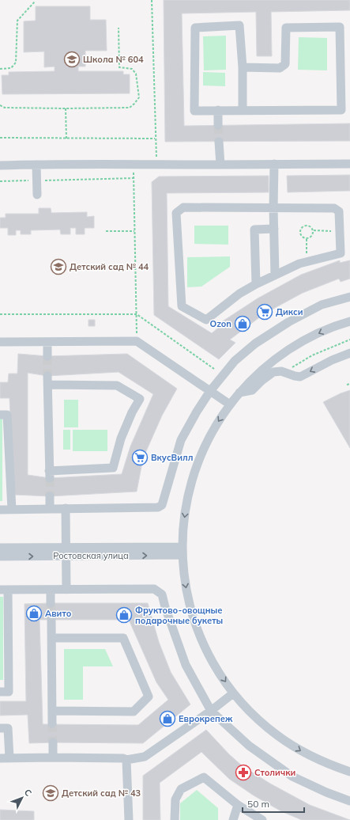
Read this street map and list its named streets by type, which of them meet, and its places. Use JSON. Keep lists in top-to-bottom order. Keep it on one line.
{"streets":{"street":["Ростовская улица"]},"places":{"school or university":["Школа № 604","Детский сад № 44","Детский сад № 43"],"supermarket":["Дикси","ВкусВилл"],"shop":["Ozon","Авито","Фруктово-овощные подарочные букеты","Еврокрепеж"],"pharmacy":["Столички"]},"scale_bar":"50 m","north":"top right"}
